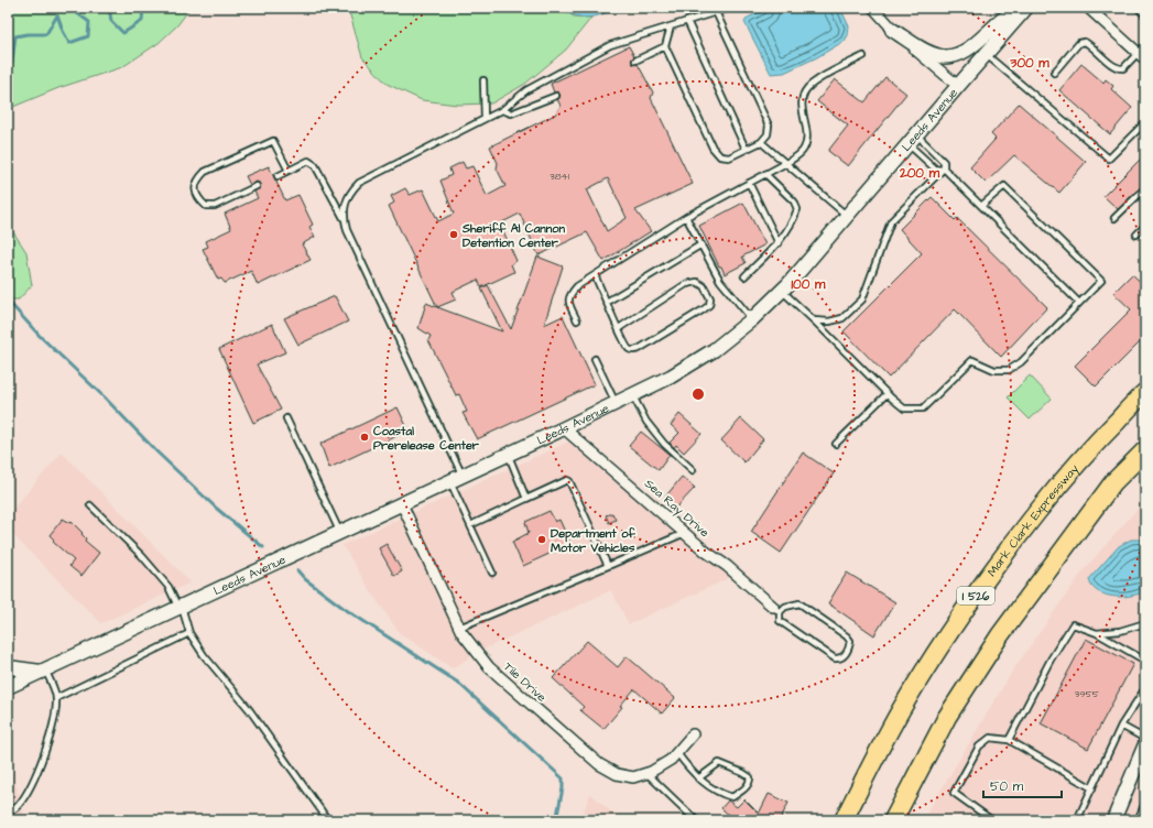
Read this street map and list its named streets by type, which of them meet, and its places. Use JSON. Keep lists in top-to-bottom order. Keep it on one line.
{"streets":{"highway":["Mark Clark Expressway","I 526"],"street":["Leeds Avenue","Sea Ray Drive","Tile Drive"]},"crossings":[["Leeds Avenue","Sea Ray Drive"],["Leeds Avenue","Tile Drive"]],"places":["Sheriff Al Cannon Detention Center","Coastal Prerelease Center","Department of Motor Vehicles"],"house_numbers":["3841","3955"],"scale_bar":"50 m","rings":["300 m","200 m","100 m"]}
